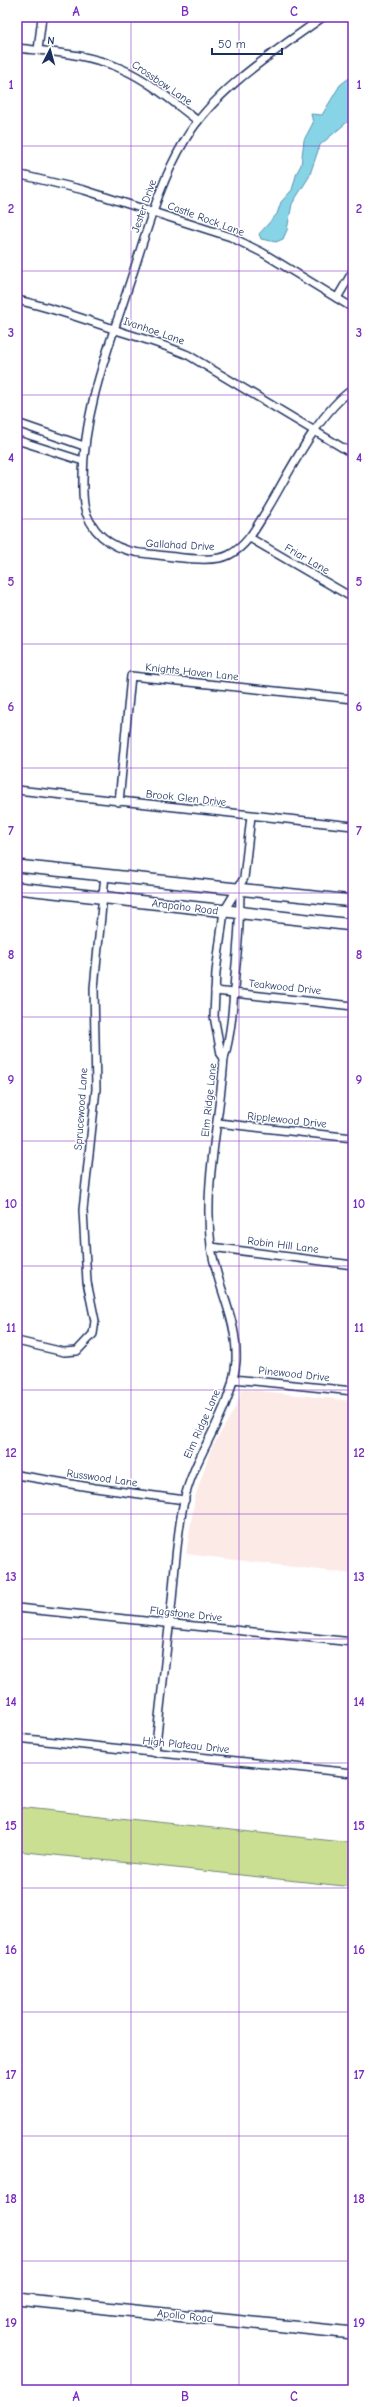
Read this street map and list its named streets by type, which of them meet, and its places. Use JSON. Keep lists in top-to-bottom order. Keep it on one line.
{"streets":{"main road":["Arapaho Road","Apollo Road"],"street":["Crossbow Lane","Jester Drive","Castle Rock Lane","Ivanhoe Lane","Gallahad Drive","Friar Lane","Knights Haven Lane","Brook Glen Drive","Teakwood Drive","Elm Ridge Lane","Sprucewood Lane","Ripplewood Drive","Robin Hill Lane","Pinewood Drive","Russwood Lane","Flagstone Drive","High Plateau Drive"]},"crossings":[["Crossbow Lane","Jester Drive"],["Jester Drive","Castle Rock Lane"],["Jester Drive","Ivanhoe Lane"],["Jester Drive","Gallahad Drive"],["Ivanhoe Lane","Gallahad Drive"],["Gallahad Drive","Friar Lane"],["Knights Haven Lane","Brook Glen Drive"],["Brook Glen Drive","Elm Ridge Lane"],["Arapaho Road","Elm Ridge Lane"],["Arapaho Road","Sprucewood Lane"],["Teakwood Drive","Elm Ridge Lane"],["Elm Ridge Lane","Ripplewood Drive"],["Elm Ridge Lane","Robin Hill Lane"],["Elm Ridge Lane","Pinewood Drive"],["Elm Ridge Lane","Russwood Lane"],["Elm Ridge Lane","Flagstone Drive"],["Elm Ridge Lane","High Plateau Drive"]],"scale_bar":"50 m","north":"top","grid":{"columns":["A","B","C"],"rows":["1","2","3","4","5","6","7","8","9","10","11","12","13","14","15","16","17","18","19"]}}
